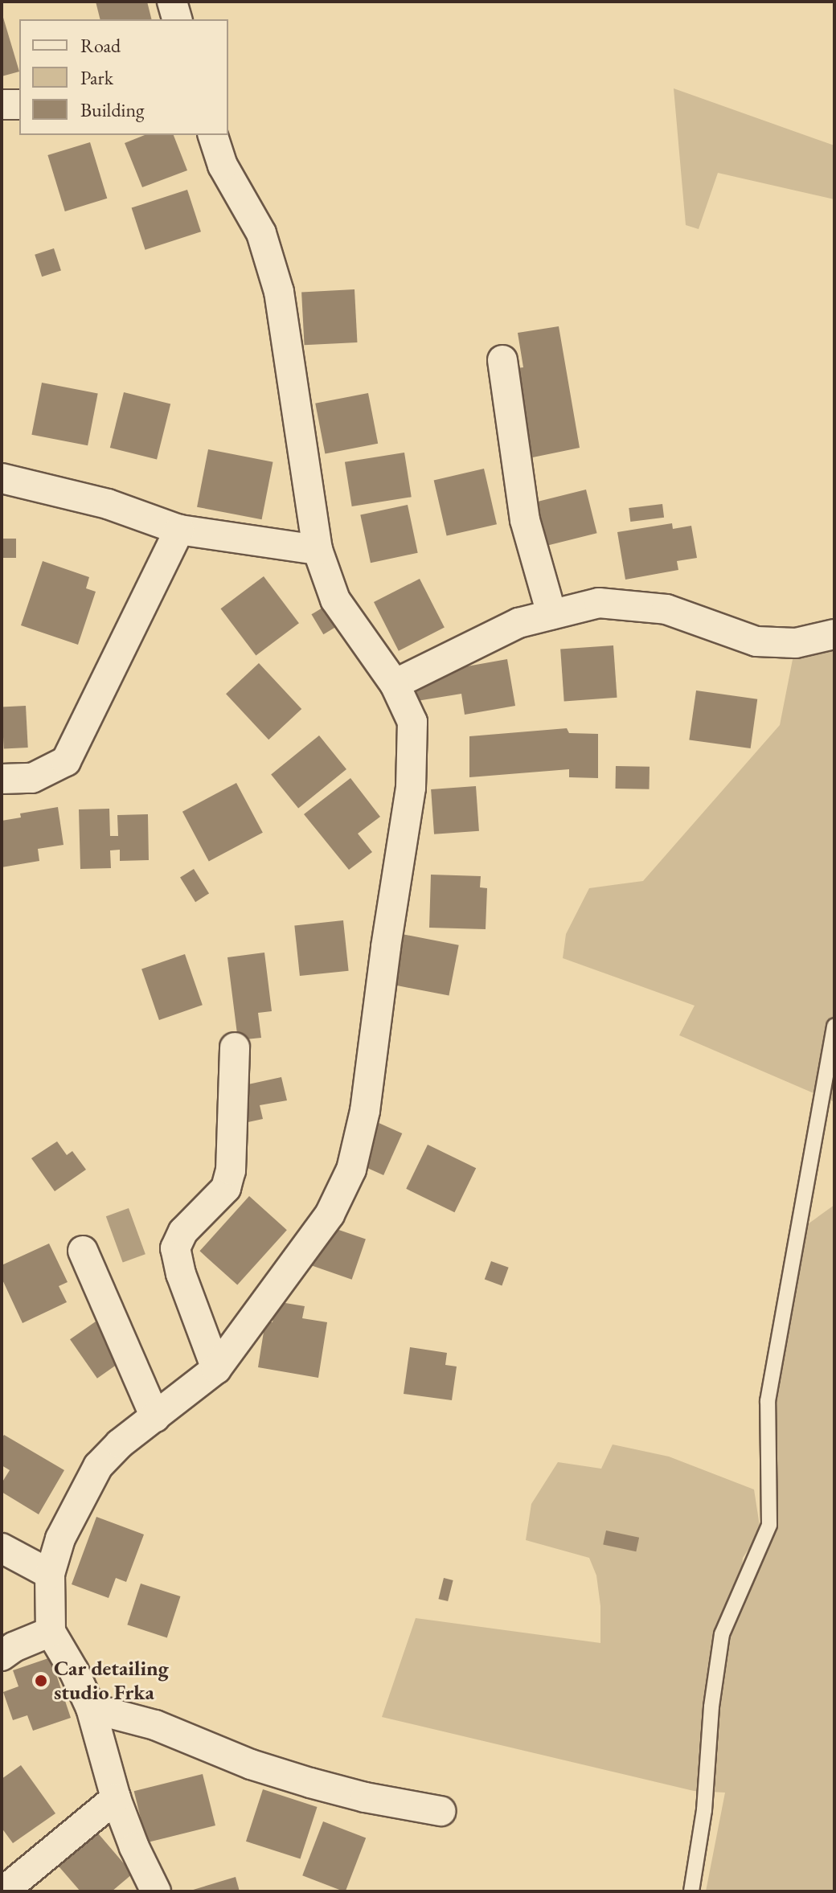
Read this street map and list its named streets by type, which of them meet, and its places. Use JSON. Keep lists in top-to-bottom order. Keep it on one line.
{"places":["Car detailing studio Frka"],"legend":["Road","Park","Building"]}
